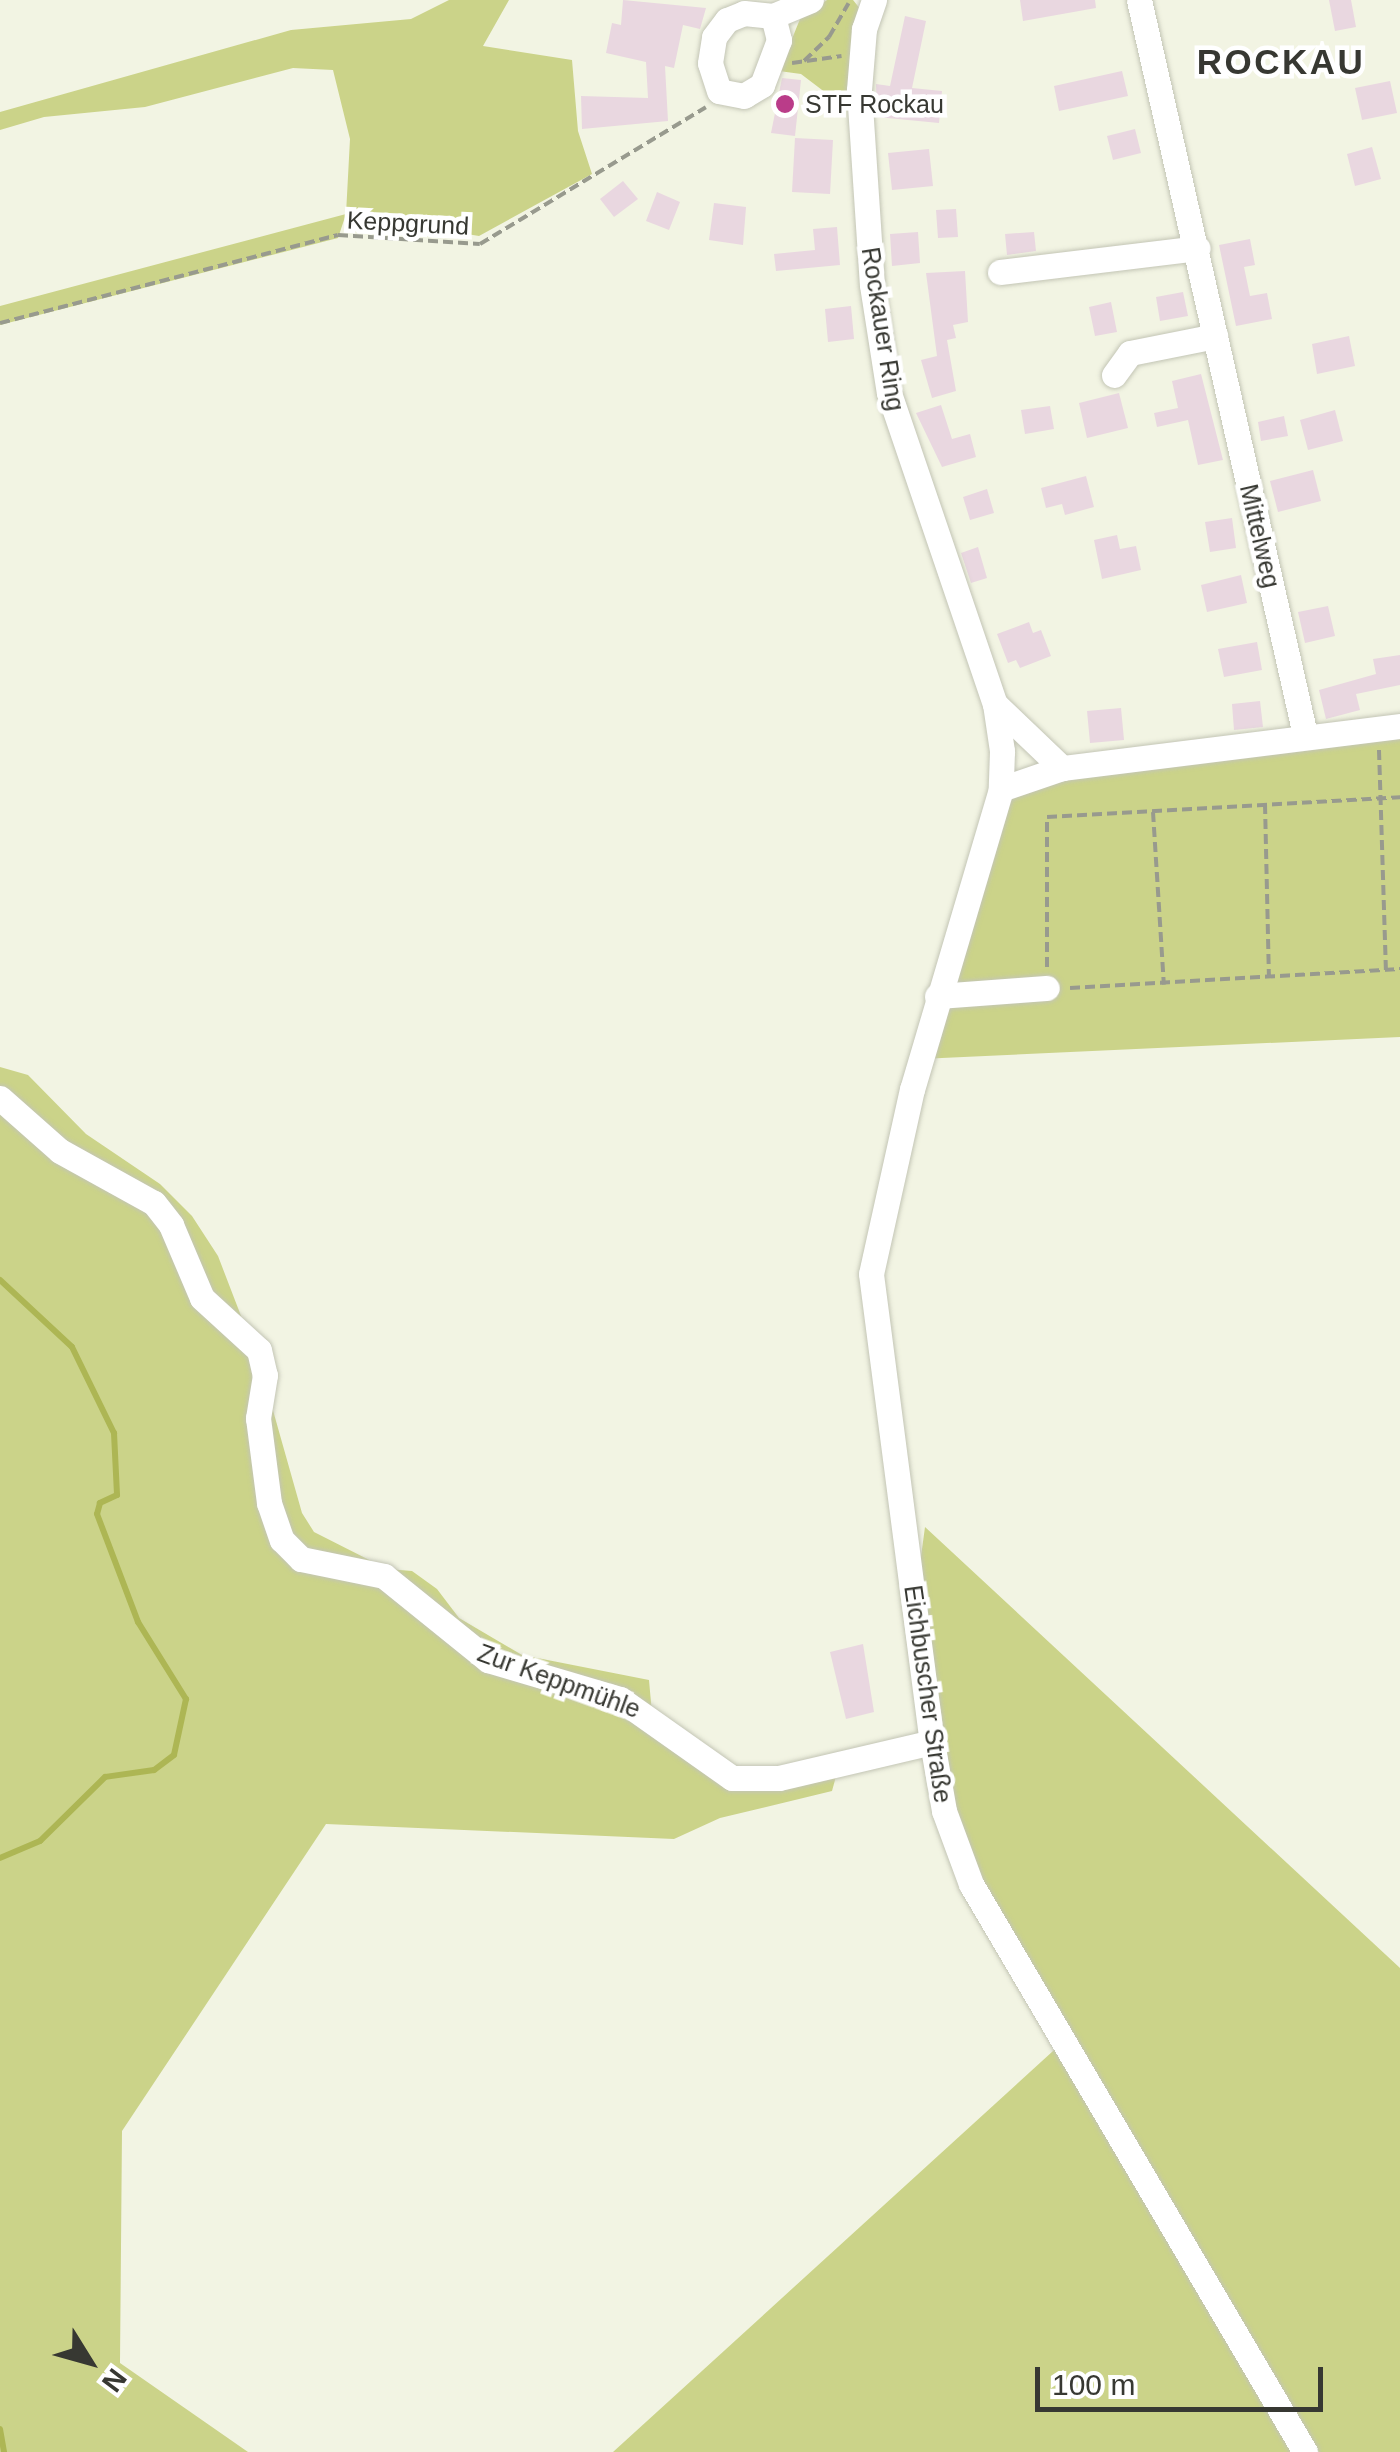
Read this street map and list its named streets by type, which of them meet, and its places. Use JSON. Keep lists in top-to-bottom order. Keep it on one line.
{"streets":{"street":["Rockauer Ring","Mittelweg","Zur Keppmühle","Eichbuscher Straße"],"path":["Keppgrund"]},"crossings":[["Rockauer Ring","Eichbuscher Straße"],["Zur Keppmühle","Eichbuscher Straße"]],"districts":["ROCKAU"],"places":["STF Rockau"],"scale_bar":"100 m","north":"bottom right"}
